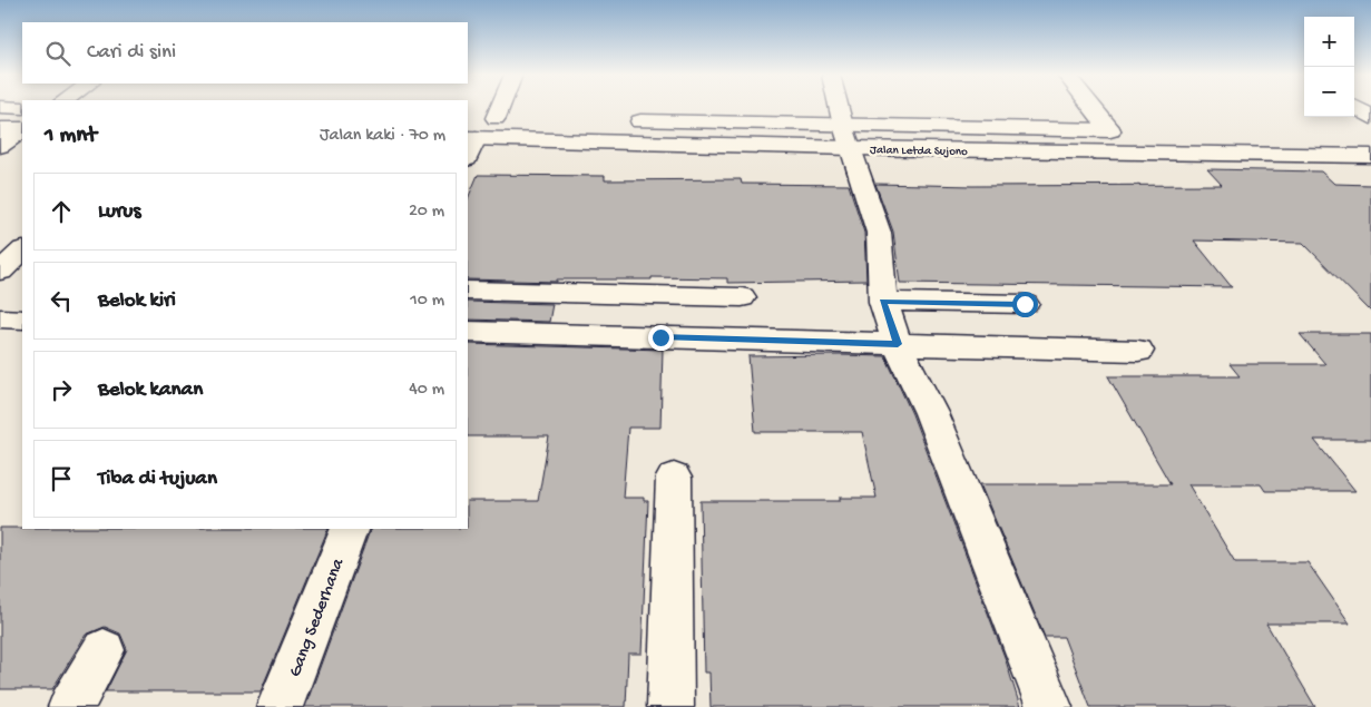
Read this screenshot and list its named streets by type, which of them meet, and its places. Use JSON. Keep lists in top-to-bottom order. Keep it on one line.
{"streets":{"main road":["Jalan Letda Sujono","Gang Sederhana"]},"page":{"map_buttons":["+","−"],"search":"Cari di sini","heading":["1 mnt","Jalan kaki · 70 m"],"list":[["Lurus","20 m"],["Belok kiri","10 m"],["Belok kanan","40 m"],"Tiba di tujuan"]}}
